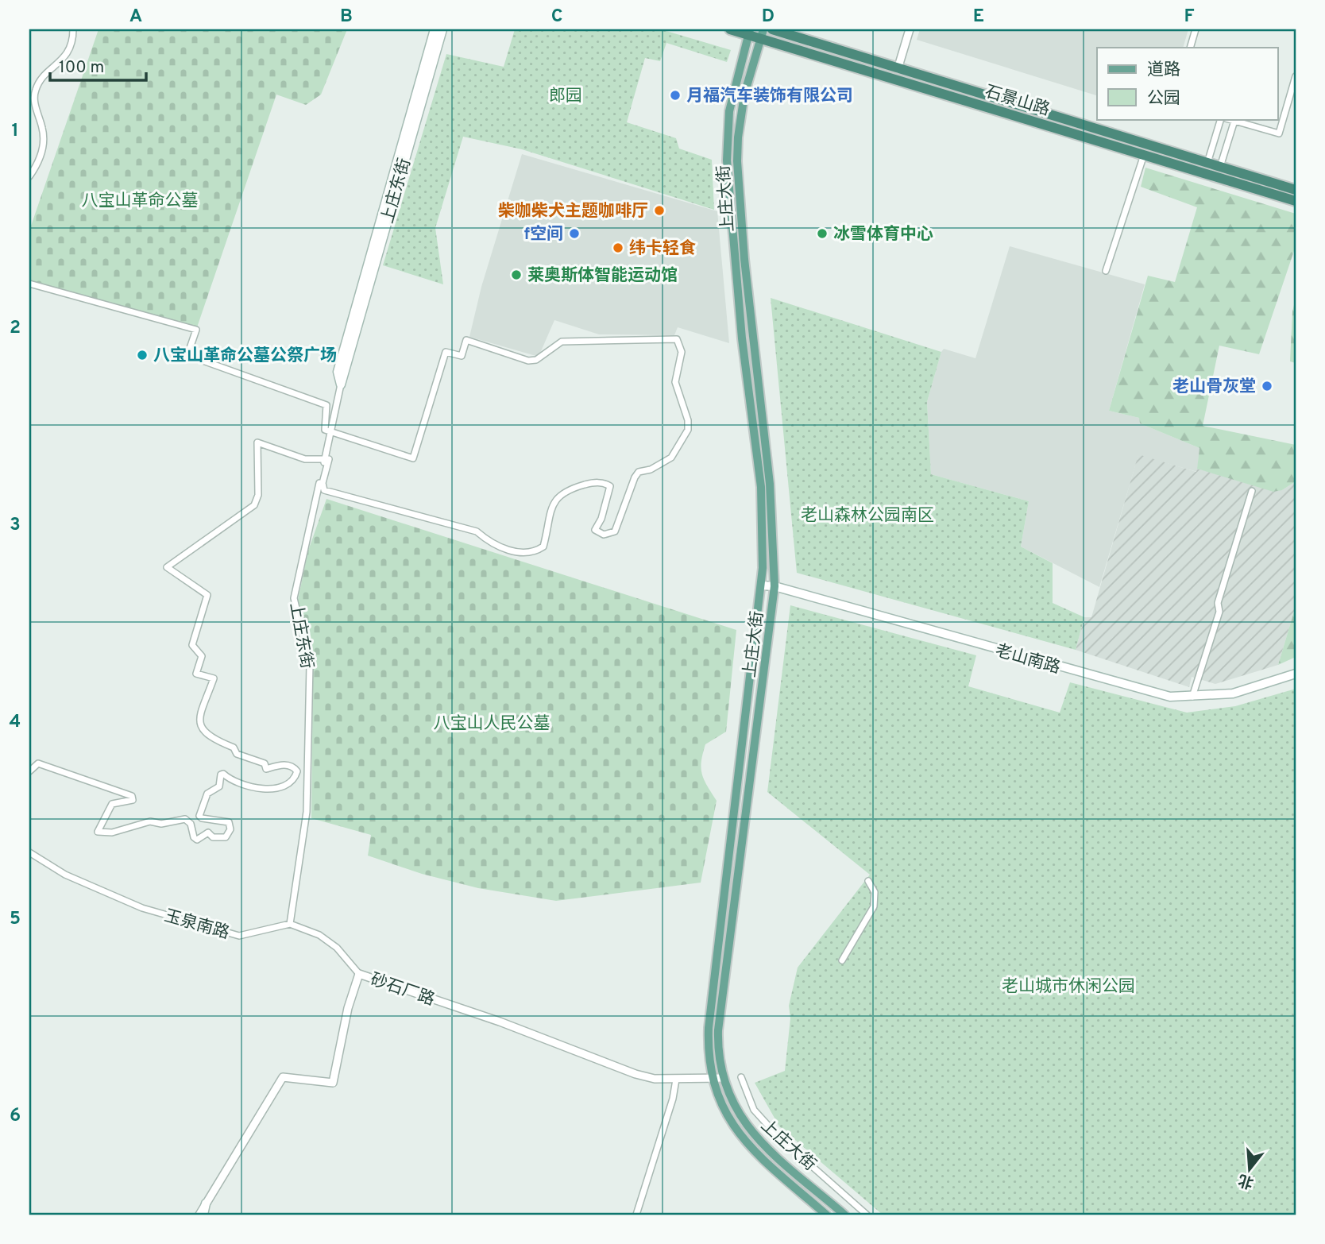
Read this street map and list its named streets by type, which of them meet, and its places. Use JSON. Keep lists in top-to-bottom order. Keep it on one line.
{"streets":{"highway":["石景山路"],"main road":["上庄东街","上庄大街","老山南路"],"street":["玉泉南路","砂石厂路"]},"crossings":[["石景山路","上庄大街"],["上庄东街","玉泉南路"],["上庄大街","老山南路"],["上庄大街","砂石厂路"]],"parks":["郎园","八宝山革命公墓","老山森林公园南区","八宝山人民公墓","老山城市休闲公园"],"places":["月福汽车装饰有限公司","柴咖·柴犬主题咖啡厅","f空间","冰雪体育中心","纬卡轻食","莱奥斯体智能运动馆","八宝山革命公墓公祭广场","老山骨灰堂"],"legend":["道路","公园"],"scale_bar":"100 m","north":"bottom","grid":{"columns":["A","B","C","D","E","F"],"rows":["1","2","3","4","5","6"]}}
